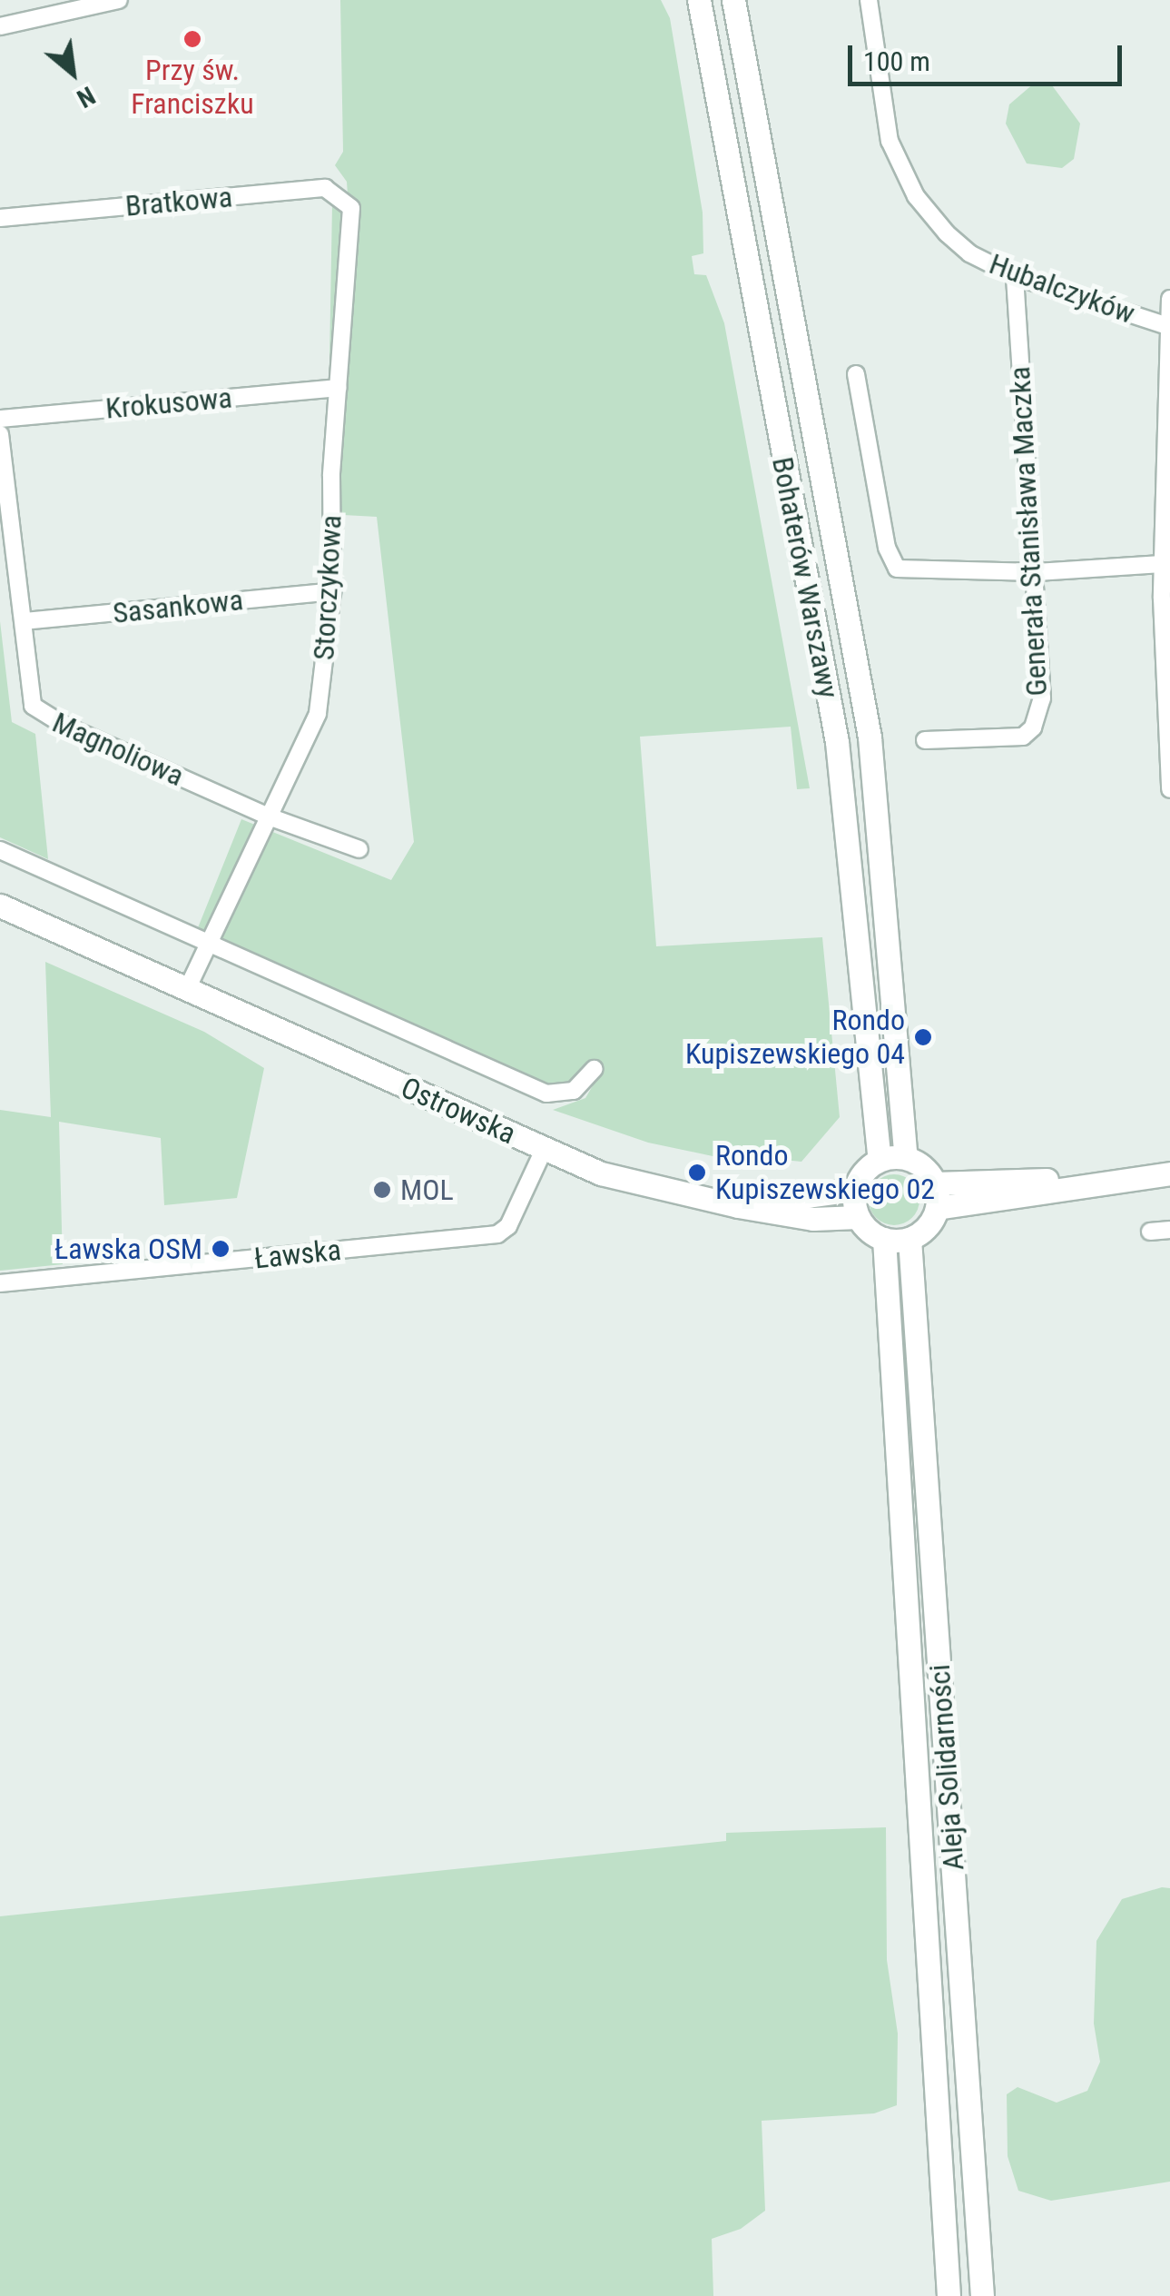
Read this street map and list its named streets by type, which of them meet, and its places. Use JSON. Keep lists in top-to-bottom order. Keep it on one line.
{"streets":{"main road":["Bohaterów Warszawy","Ostrowska","Aleja Solidarności"],"street":["Bratkowa","Hubalczyków","Krokusowa","Generała Stanisława Maczka","Storczykowa","Sasankowa","Magnoliowa","Ławska"]},"crossings":[["Bratkowa","Storczykowa"],["Hubalczyków","Generała Stanisława Maczka"],["Krokusowa","Storczykowa"],["Bohaterów Warszawy","Ostrowska"],["Bohaterów Warszawy","Aleja Solidarności"],["Storczykowa","Sasankowa"],["Storczykowa","Magnoliowa"],["Storczykowa","Ostrowska"],["Sasankowa","Magnoliowa"],["Ostrowska","Ławska"],["Ostrowska","Aleja Solidarności"]],"places":["Przy św. Franciszku","Rondo Kupiszewskiego 04","Rondo Kupiszewskiego 02","MOL","Ławska OSM"],"scale_bar":"100 m","north":"bottom right"}
